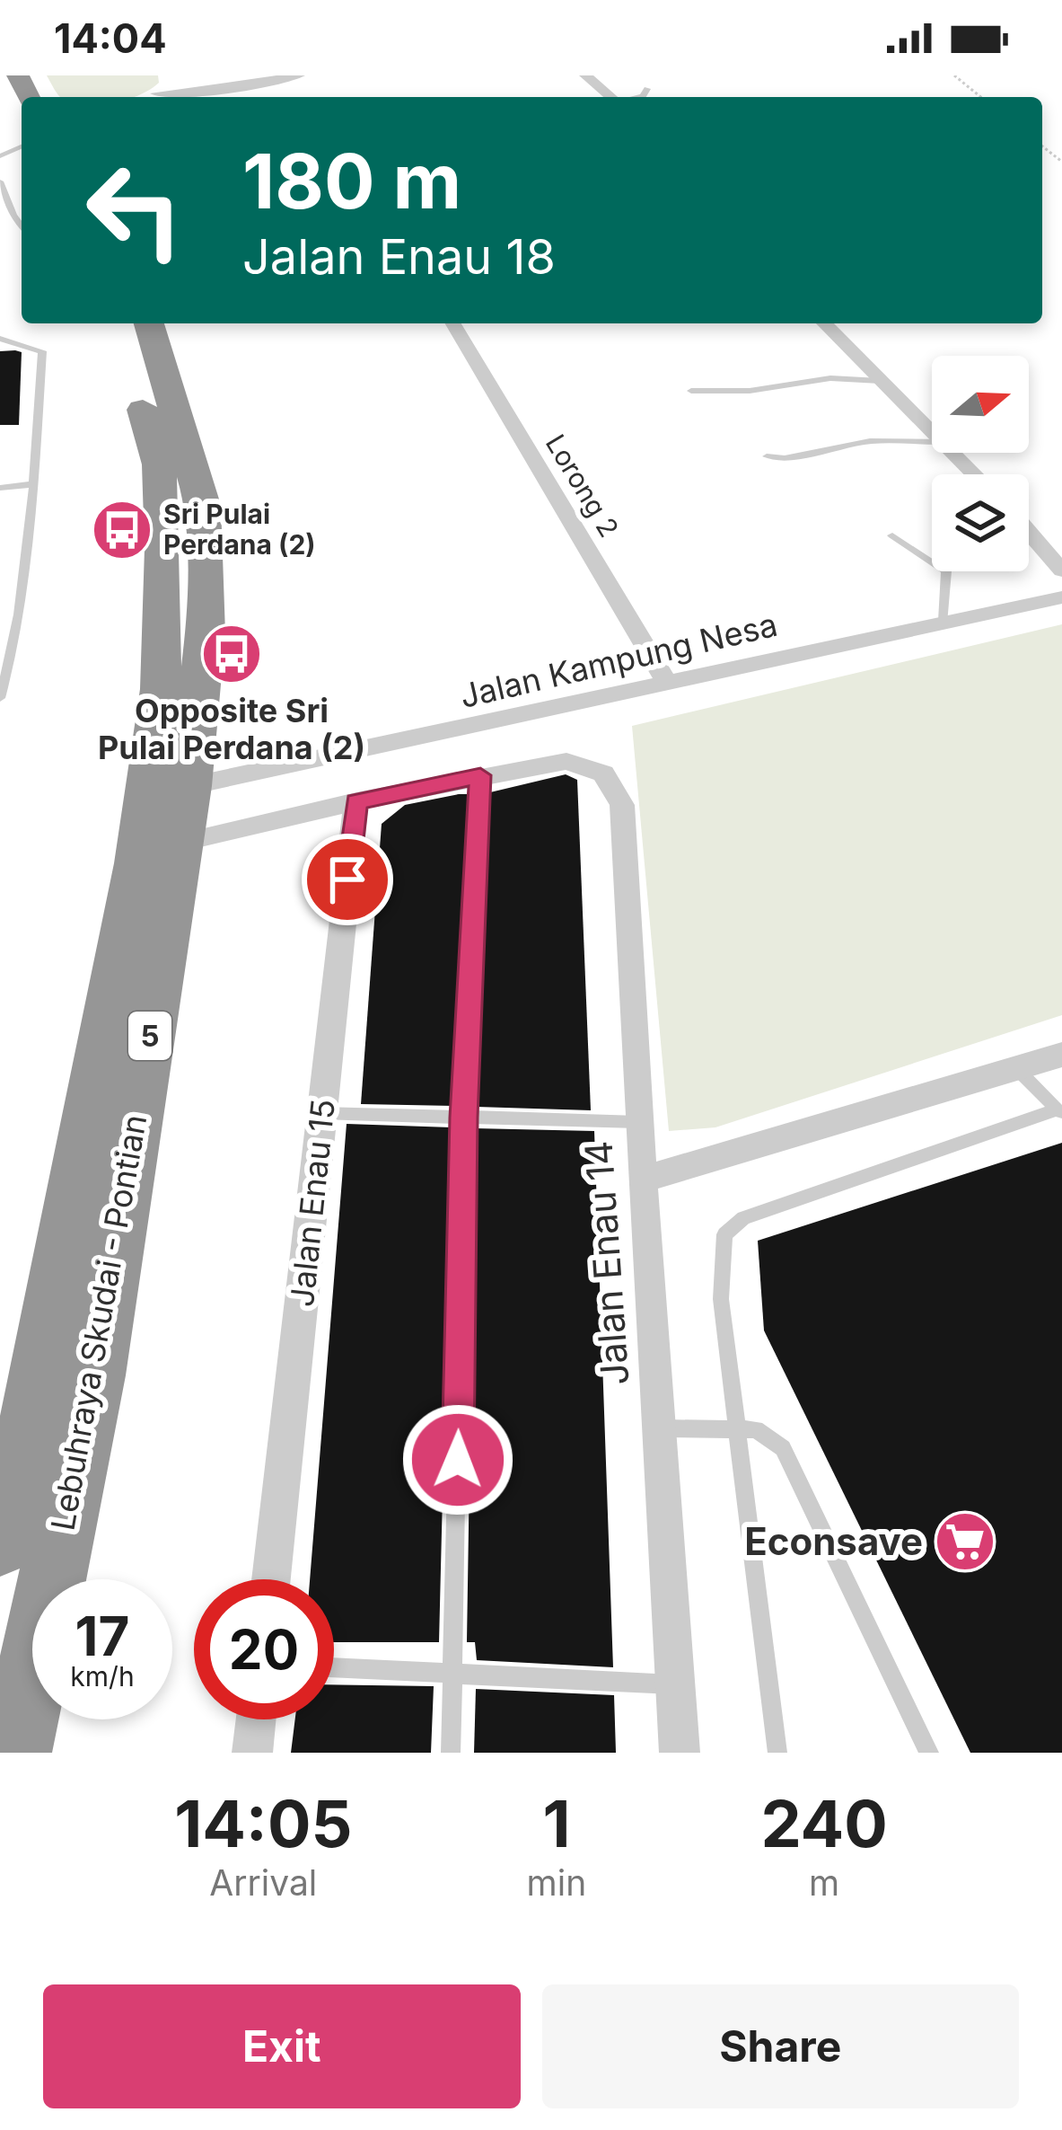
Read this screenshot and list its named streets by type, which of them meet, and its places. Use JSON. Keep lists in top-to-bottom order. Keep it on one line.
{"streets":{"highway":["5","Lebuhraya Skudai - Pontian"],"street":["Lorong 2","Jalan Kampung Nesa","Jalan Enau 15","Jalan Enau 14"]},"crossings":[["Lorong 2","Jalan Kampung Nesa"],["Jalan Kampung Nesa","Lebuhraya Skudai - Pontian"]],"places":{"bus stop":["Sri Pulai Perdana (2)","Opposite Sri Pulai Perdana (2)"],"supermarket":["Econsave"]},"north":"right","page":{"status":"14:04","turn":["180 m","Jalan Enau 18"],"speed":"17 km/h","limit":"20","eta":["14:05","Arrival","1","min","240","m"],"buttons":["Exit","Share"]}}
